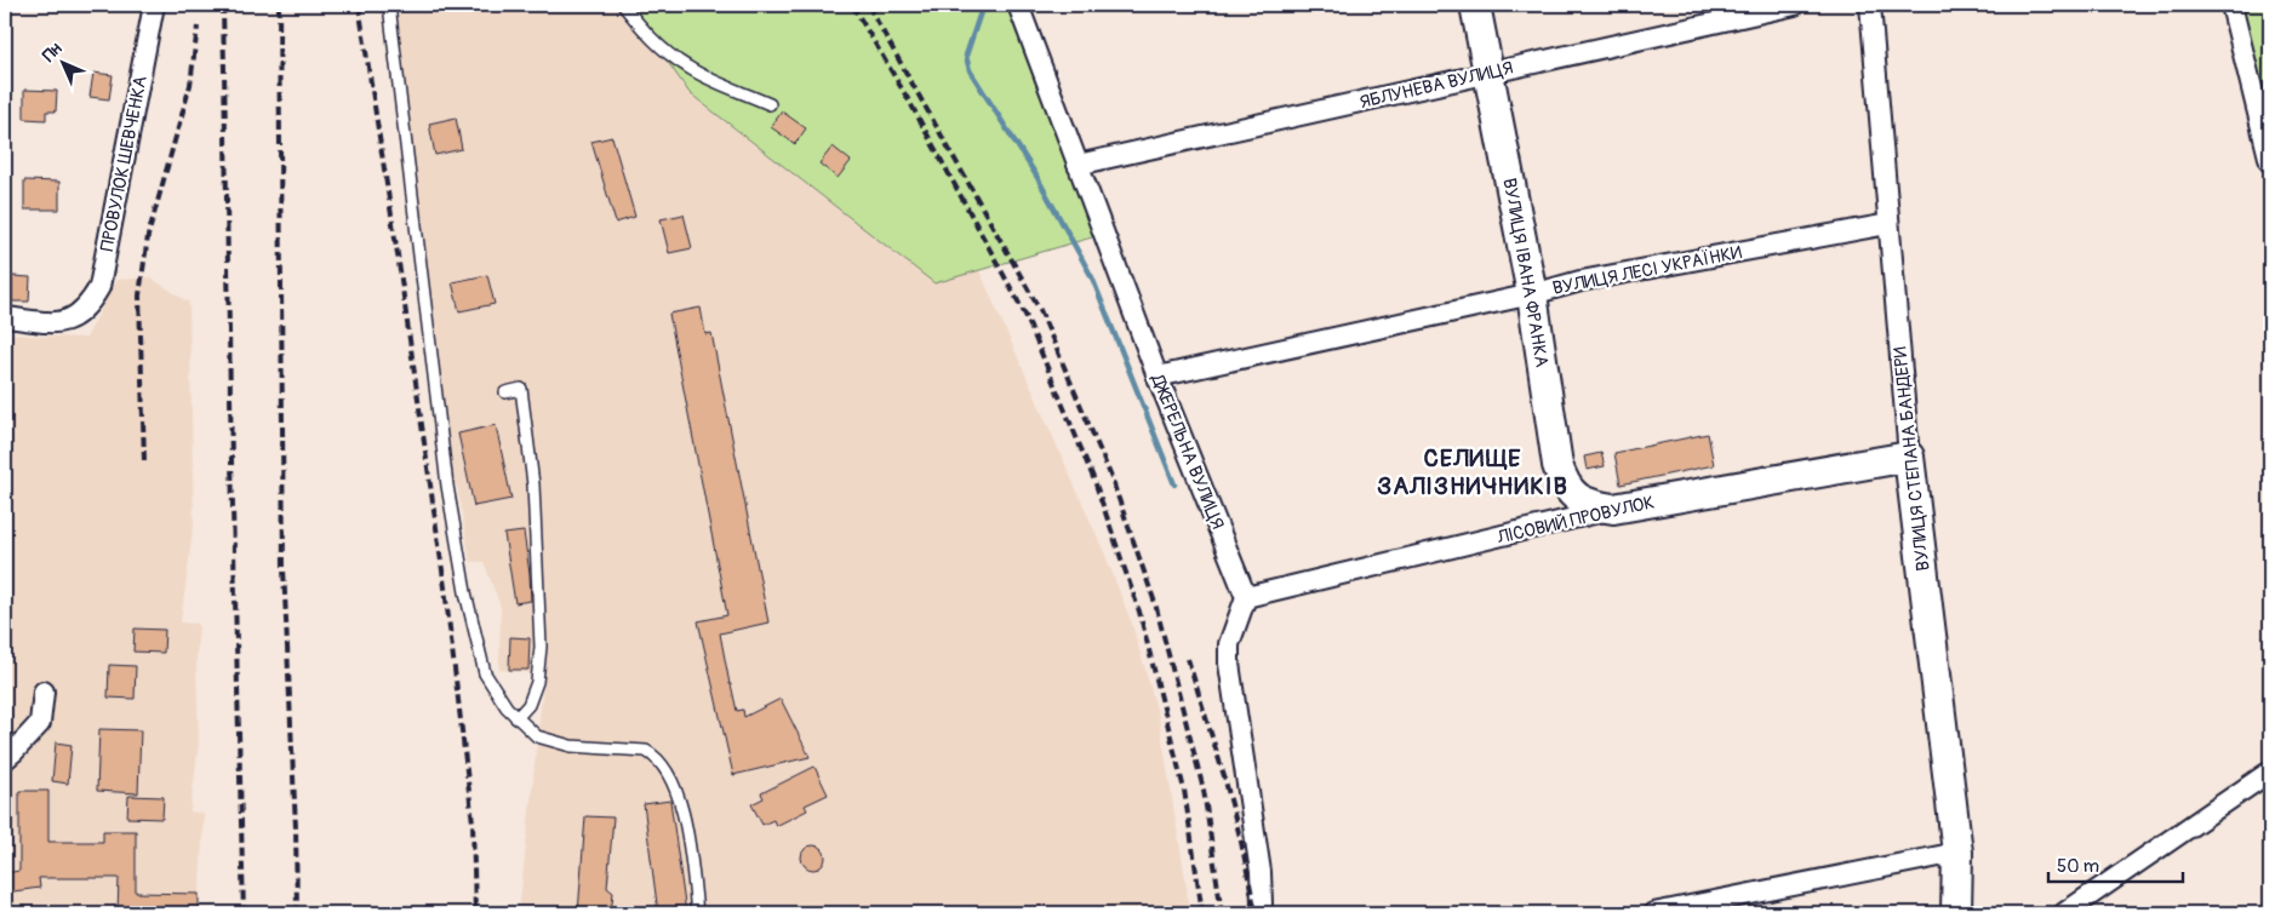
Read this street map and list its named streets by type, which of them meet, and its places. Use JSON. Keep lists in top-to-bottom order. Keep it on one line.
{"streets":{"street":["ЯБЛУНЕВА ВУЛИЦЯ","ПРОВУЛОК ШЕВЧЕНКА","ВУЛИЦЯ ЛЕСІ УКРАЇНКИ","ВУЛИЦЯ ІВАНА ФРАНКА","ДЖЕРЕЛЬНА ВУЛИЦЯ","ВУЛИЦЯ СТЕПАНА БАНДЕРИ","ЛІСОВИЙ ПРОВУЛОК"]},"crossings":[["ЯБЛУНЕВА ВУЛИЦЯ","ВУЛИЦЯ ІВАНА ФРАНКА"],["ЯБЛУНЕВА ВУЛИЦЯ","ДЖЕРЕЛЬНА ВУЛИЦЯ"],["ВУЛИЦЯ ЛЕСІ УКРАЇНКИ","ВУЛИЦЯ ІВАНА ФРАНКА"],["ВУЛИЦЯ ЛЕСІ УКРАЇНКИ","ДЖЕРЕЛЬНА ВУЛИЦЯ"],["ВУЛИЦЯ ЛЕСІ УКРАЇНКИ","ВУЛИЦЯ СТЕПАНА БАНДЕРИ"],["ВУЛИЦЯ ІВАНА ФРАНКА","ЛІСОВИЙ ПРОВУЛОК"],["ДЖЕРЕЛЬНА ВУЛИЦЯ","ЛІСОВИЙ ПРОВУЛОК"],["ВУЛИЦЯ СТЕПАНА БАНДЕРИ","ЛІСОВИЙ ПРОВУЛОК"]],"districts":["СЕЛИЩЕ ЗАЛІЗНИЧНИКІВ"],"scale_bar":"50 m","north":"top left"}
